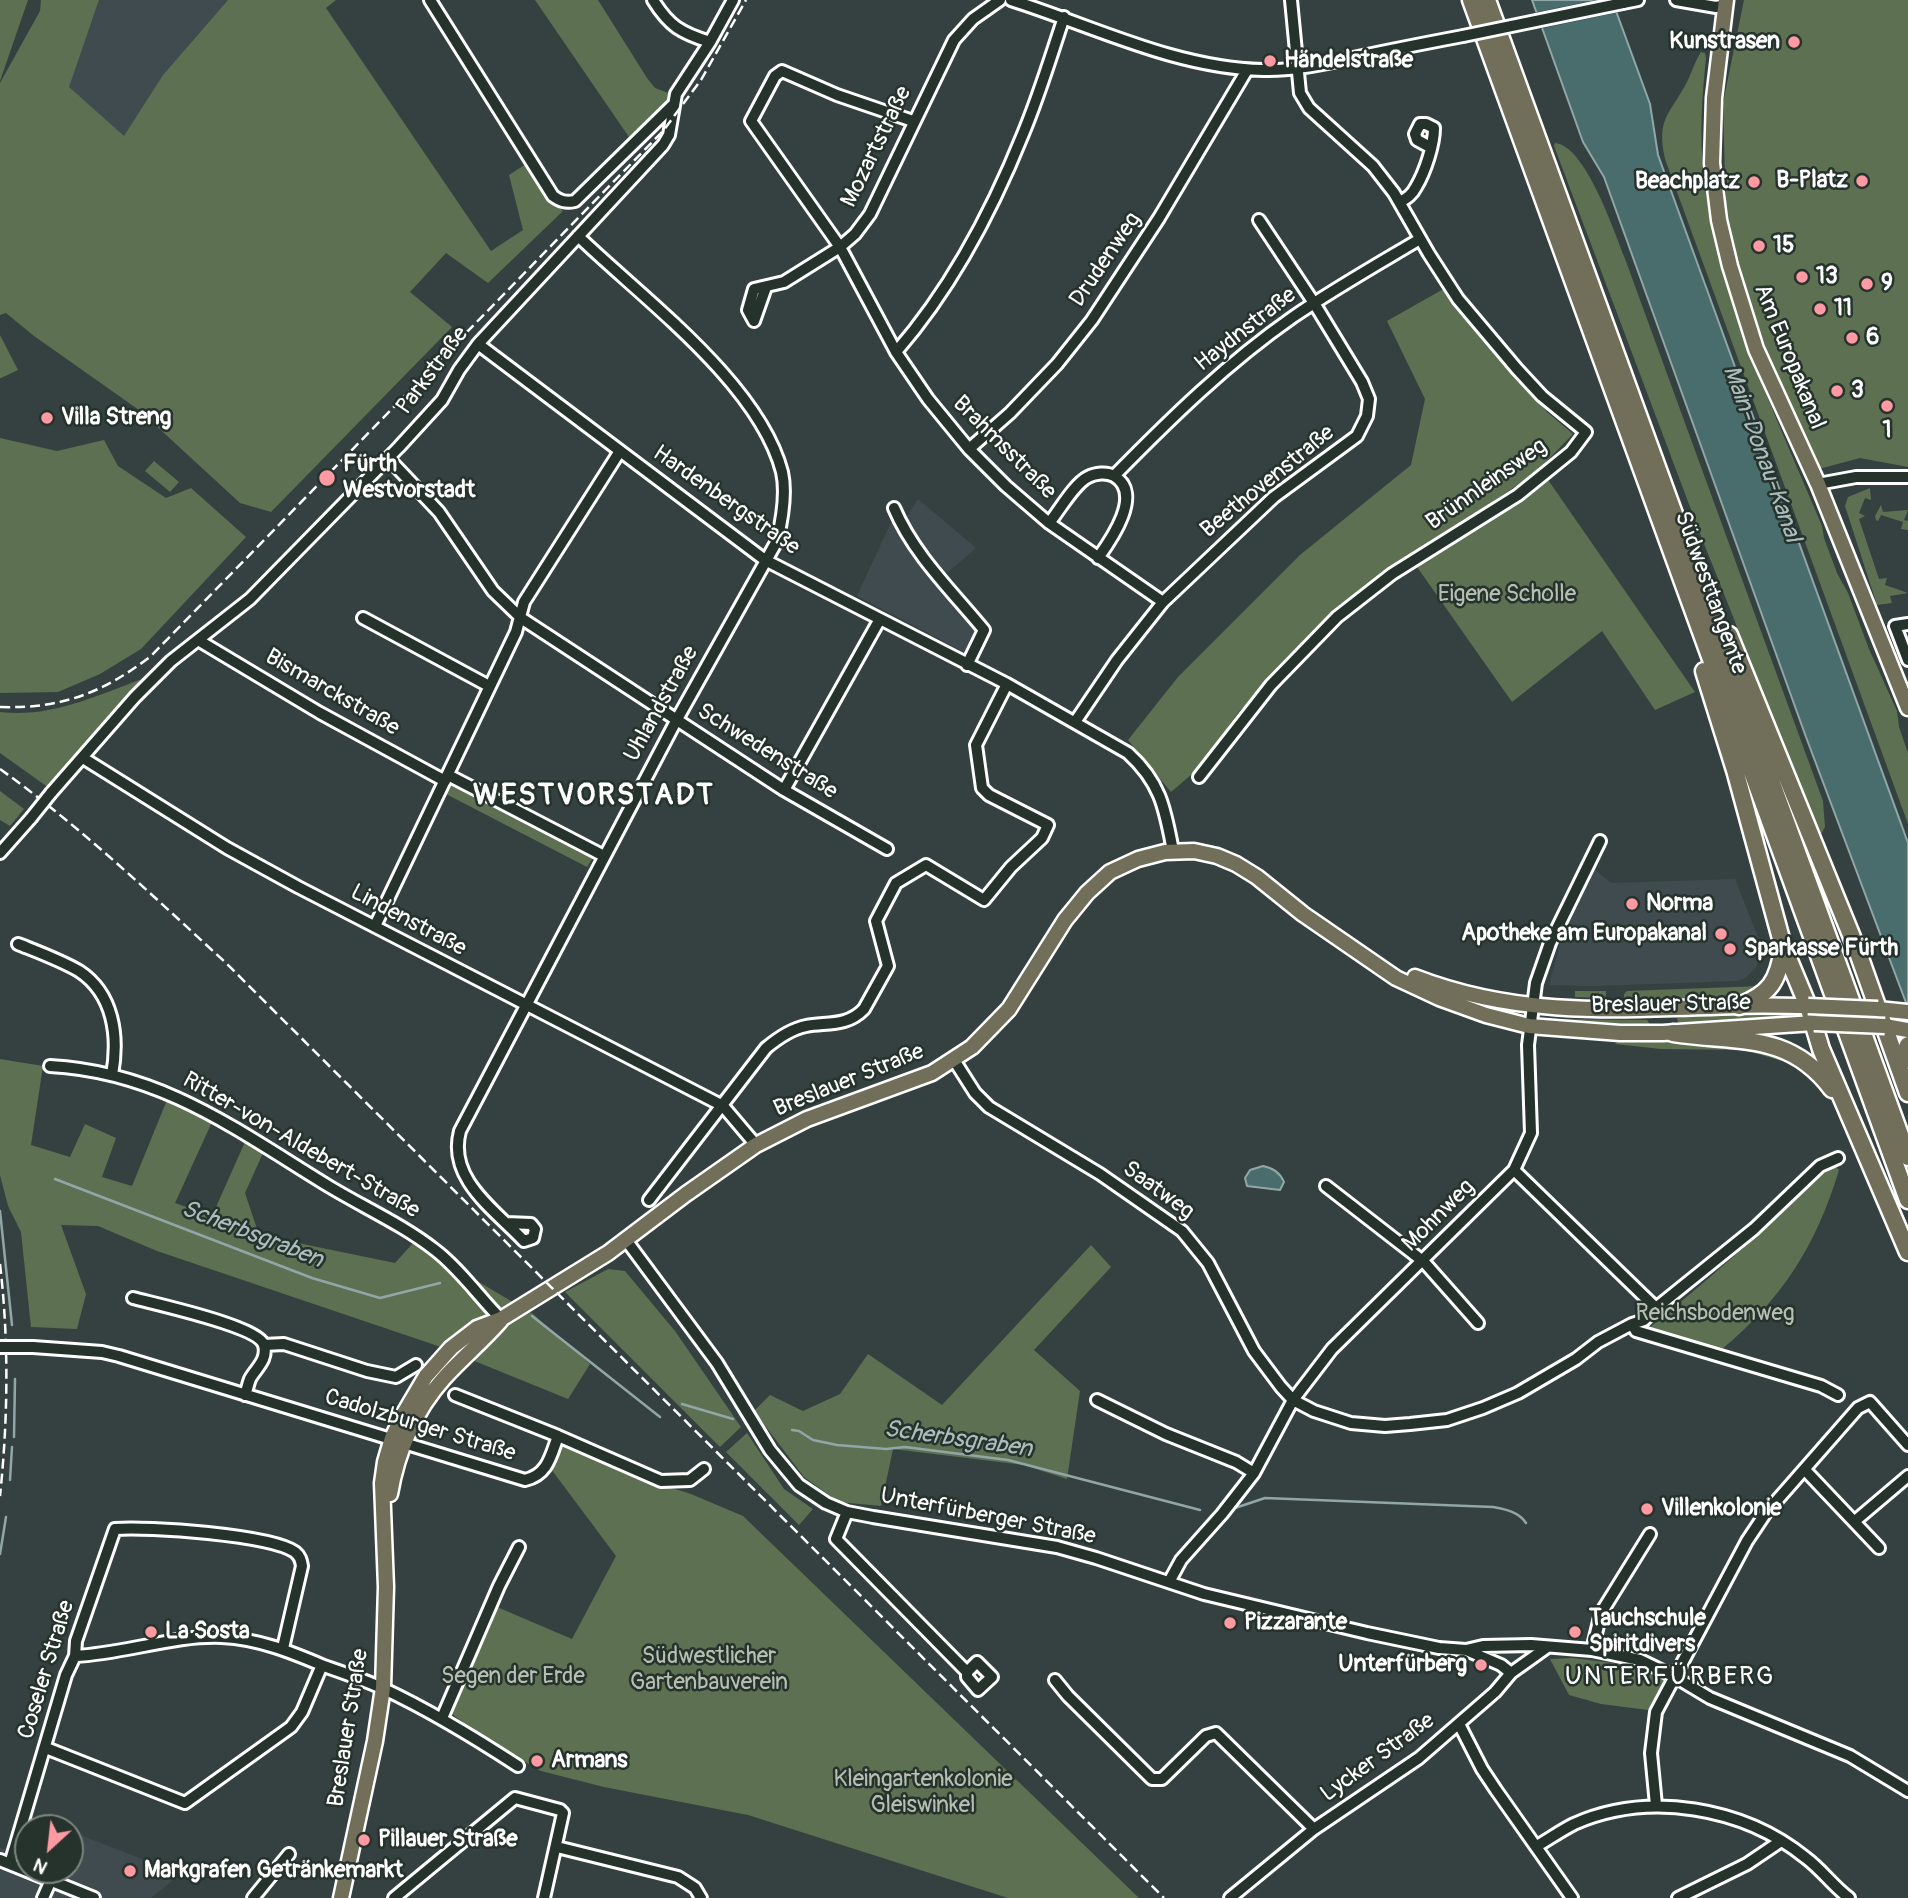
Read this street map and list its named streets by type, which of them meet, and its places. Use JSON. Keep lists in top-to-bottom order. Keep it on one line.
{"streets":{"highway":["Südwesttangente"],"main road":["Am Europakanal","Breslauer Straße"],"street":["Mozartstraße","Drudenweg","Haydnstraße","Parkstraße","Brahmsstraße","Beethovenstraße","Brünnleinsweg","Hardenbergstraße","Bismarckstraße","Uhlandstraße","Schwedenstraße","Lindenstraße","Ritter-von-Aldebert-Straße","Saatweg","Mohnweg","Cadolzburger Straße","Unterfürberger Straße","Coseler Straße","Lycker Straße"]},"crossings":[["Mozartstraße","Brahmsstraße"],["Drudenweg","Brahmsstraße"],["Haydnstraße","Beethovenstraße"],["Haydnstraße","Brünnleinsweg"],["Parkstraße","Hardenbergstraße"],["Parkstraße","Bismarckstraße"],["Parkstraße","Uhlandstraße"],["Parkstraße","Schwedenstraße"],["Parkstraße","Lindenstraße"],["Brahmsstraße","Beethovenstraße"],["Beethovenstraße","Hardenbergstraße"],["Hardenbergstraße","Uhlandstraße"],["Hardenbergstraße","Breslauer Straße"],["Bismarckstraße","Uhlandstraße"],["Uhlandstraße","Schwedenstraße"],["Uhlandstraße","Lindenstraße"],["Lindenstraße","Breslauer Straße"],["Breslauer Straße","Ritter-von-Aldebert-Straße"],["Breslauer Straße","Saatweg"],["Breslauer Straße","Mohnweg"],["Breslauer Straße","Cadolzburger Straße"],["Breslauer Straße","Unterfürberger Straße"],["Saatweg","Mohnweg"],["Unterfürberger Straße","Lycker Straße"]],"districts":["WESTVORSTADT","UNTERFÜRBERG"],"water":["Main-Donau-Kanal","Scherbsgraben"],"parks":["Eigene Scholle","Reichsbodenweg","Südwestlicher Gartenbauverein","Segen der Erde","Kleingartenkolonie Gleiswinkel"],"places":["Kunstrasen","Händelstraße","B-Platz","Beachplatz","15","13","9","11","6","3","1","Villa Streng","Fürth Westvorstadt","Norma","Apotheke am Europakanal","Sparkasse Fürth","Villenkolonie","Pizzarante","La Sosta","Tauchschule Spiritdivers","Unterfürberg","Armans","Pillauer Straße","Markgrafen Getränkemarkt"],"north":"bottom left"}
